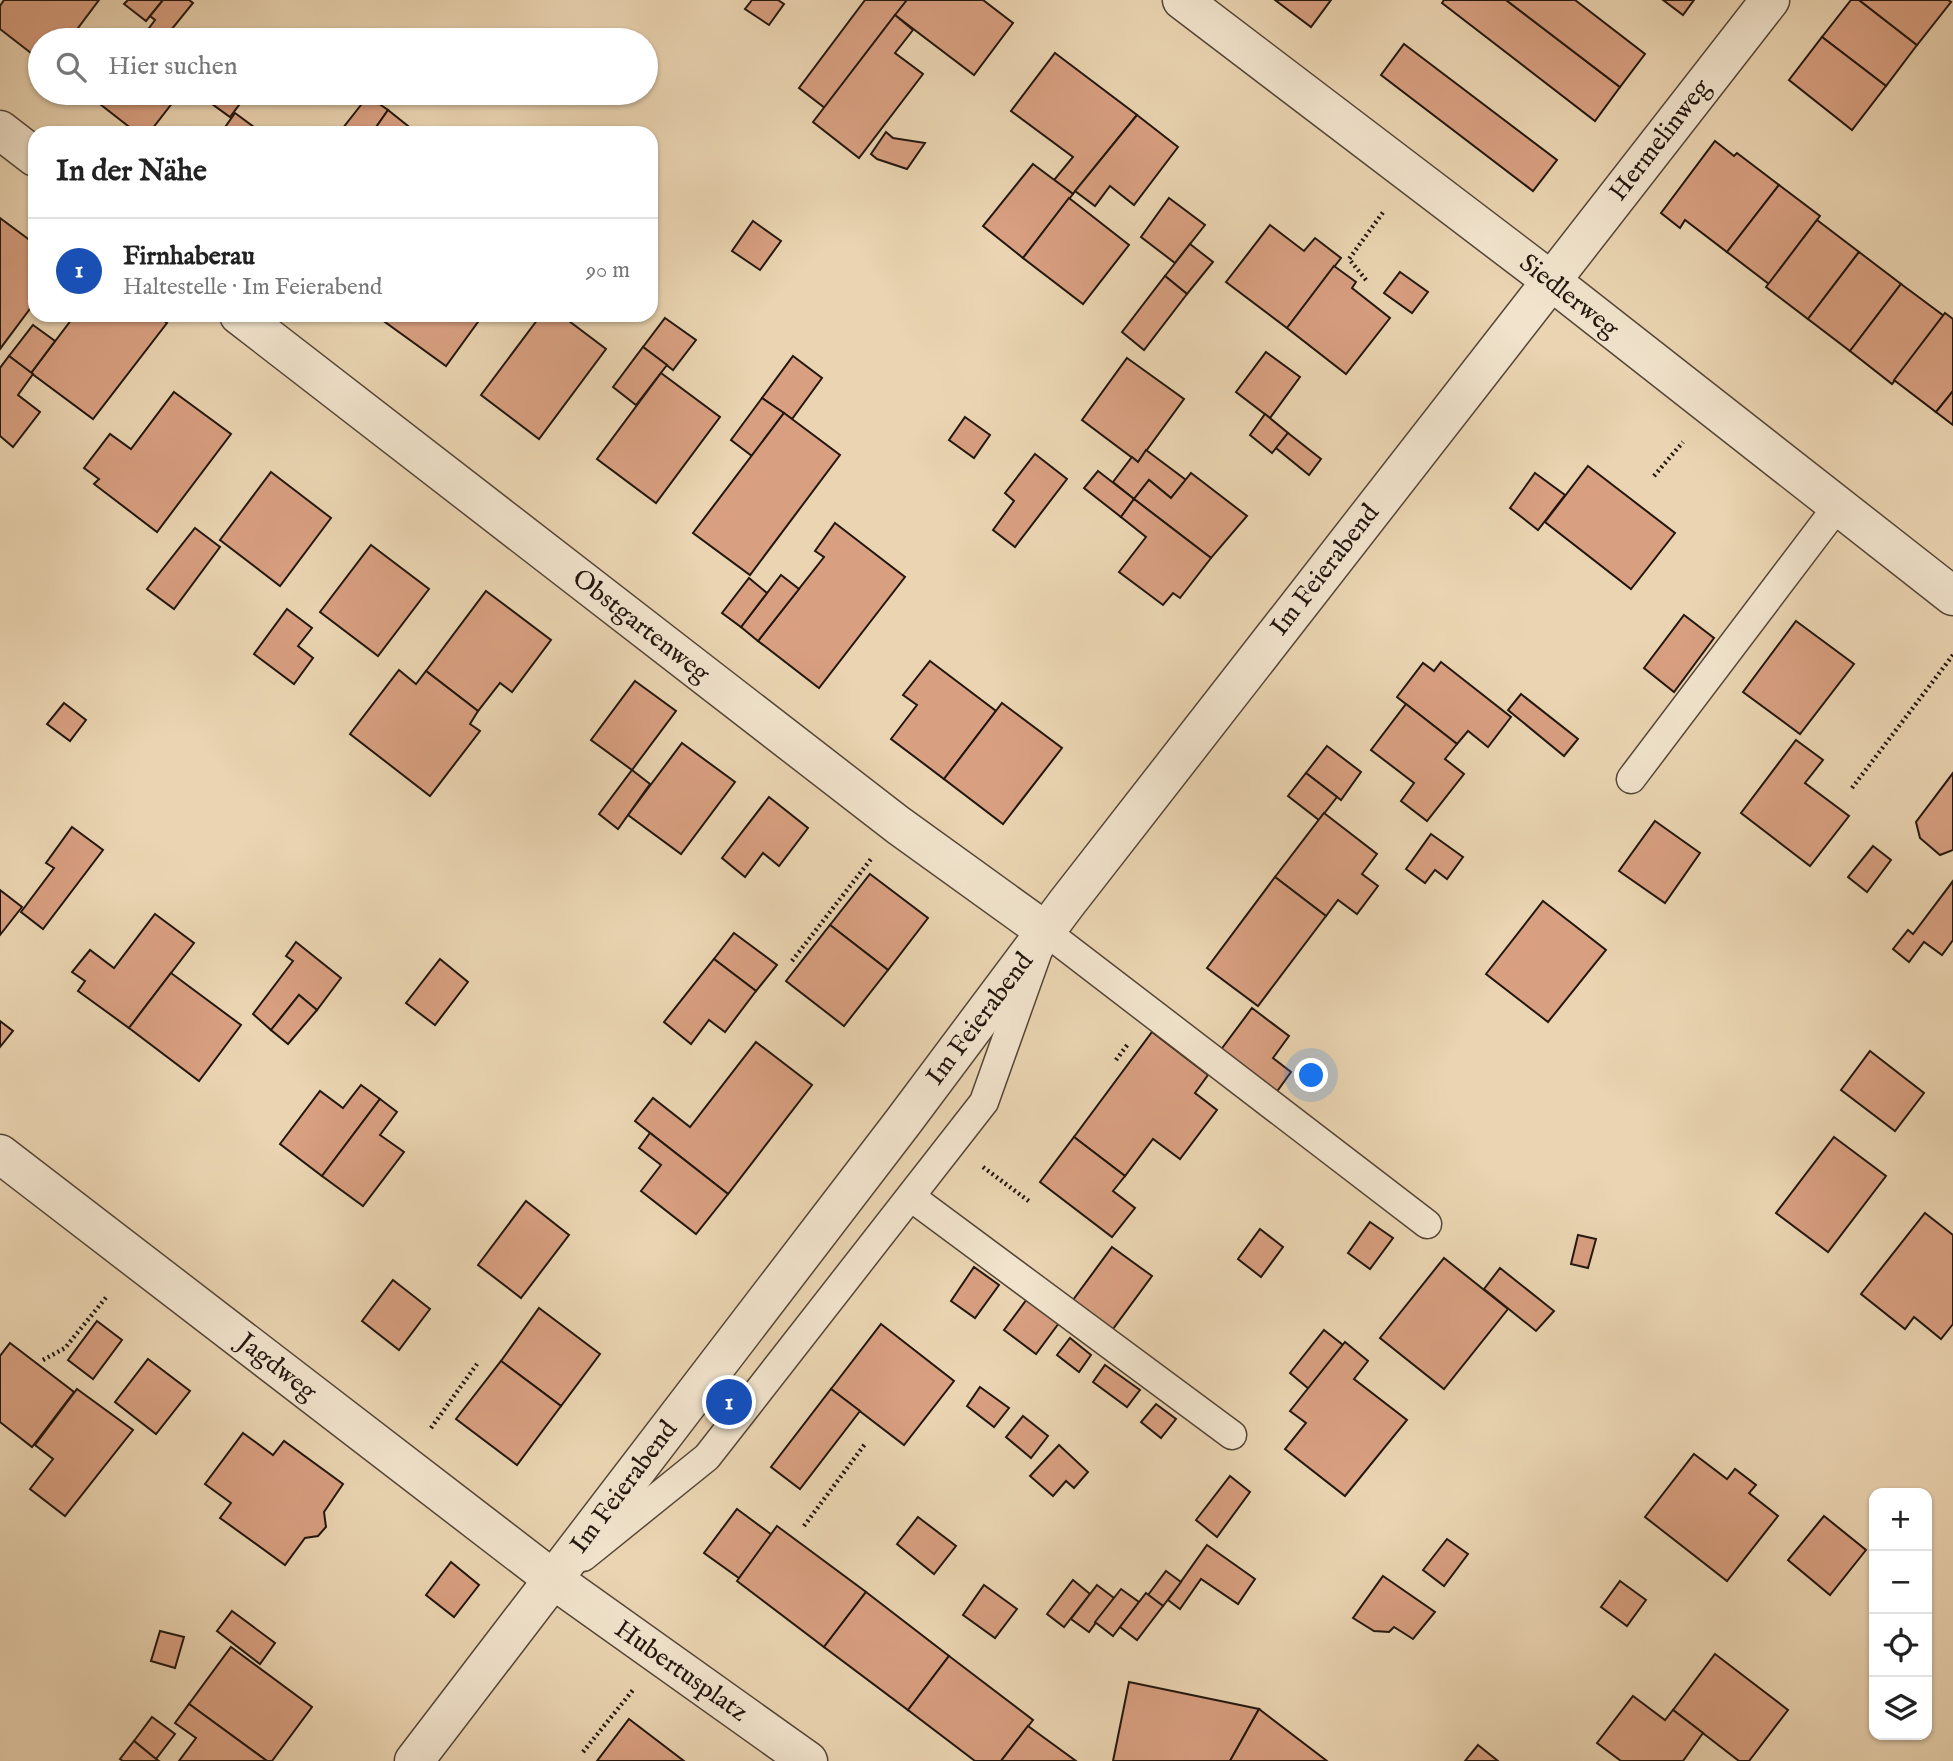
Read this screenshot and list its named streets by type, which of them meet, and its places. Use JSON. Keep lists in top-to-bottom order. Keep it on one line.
{"streets":{"street":["Hermelinweg","Siedlerweg","Im Feierabend","Obstgartenweg","Jagdweg","Hubertusplatz"]},"crossings":[["Hermelinweg","Siedlerweg"],["Hermelinweg","Im Feierabend"],["Siedlerweg","Im Feierabend"],["Im Feierabend","Obstgartenweg"],["Im Feierabend","Jagdweg"],["Im Feierabend","Hubertusplatz"],["Jagdweg","Hubertusplatz"]],"page":{"search":"Hier suchen","heading":"In der Nähe","list":[{"mark":"1","name":"Firnhaberau","note":"Haltestelle · Im Feierabend","value":"90 m"}],"pins":"1","map_buttons":["+","−"]}}
